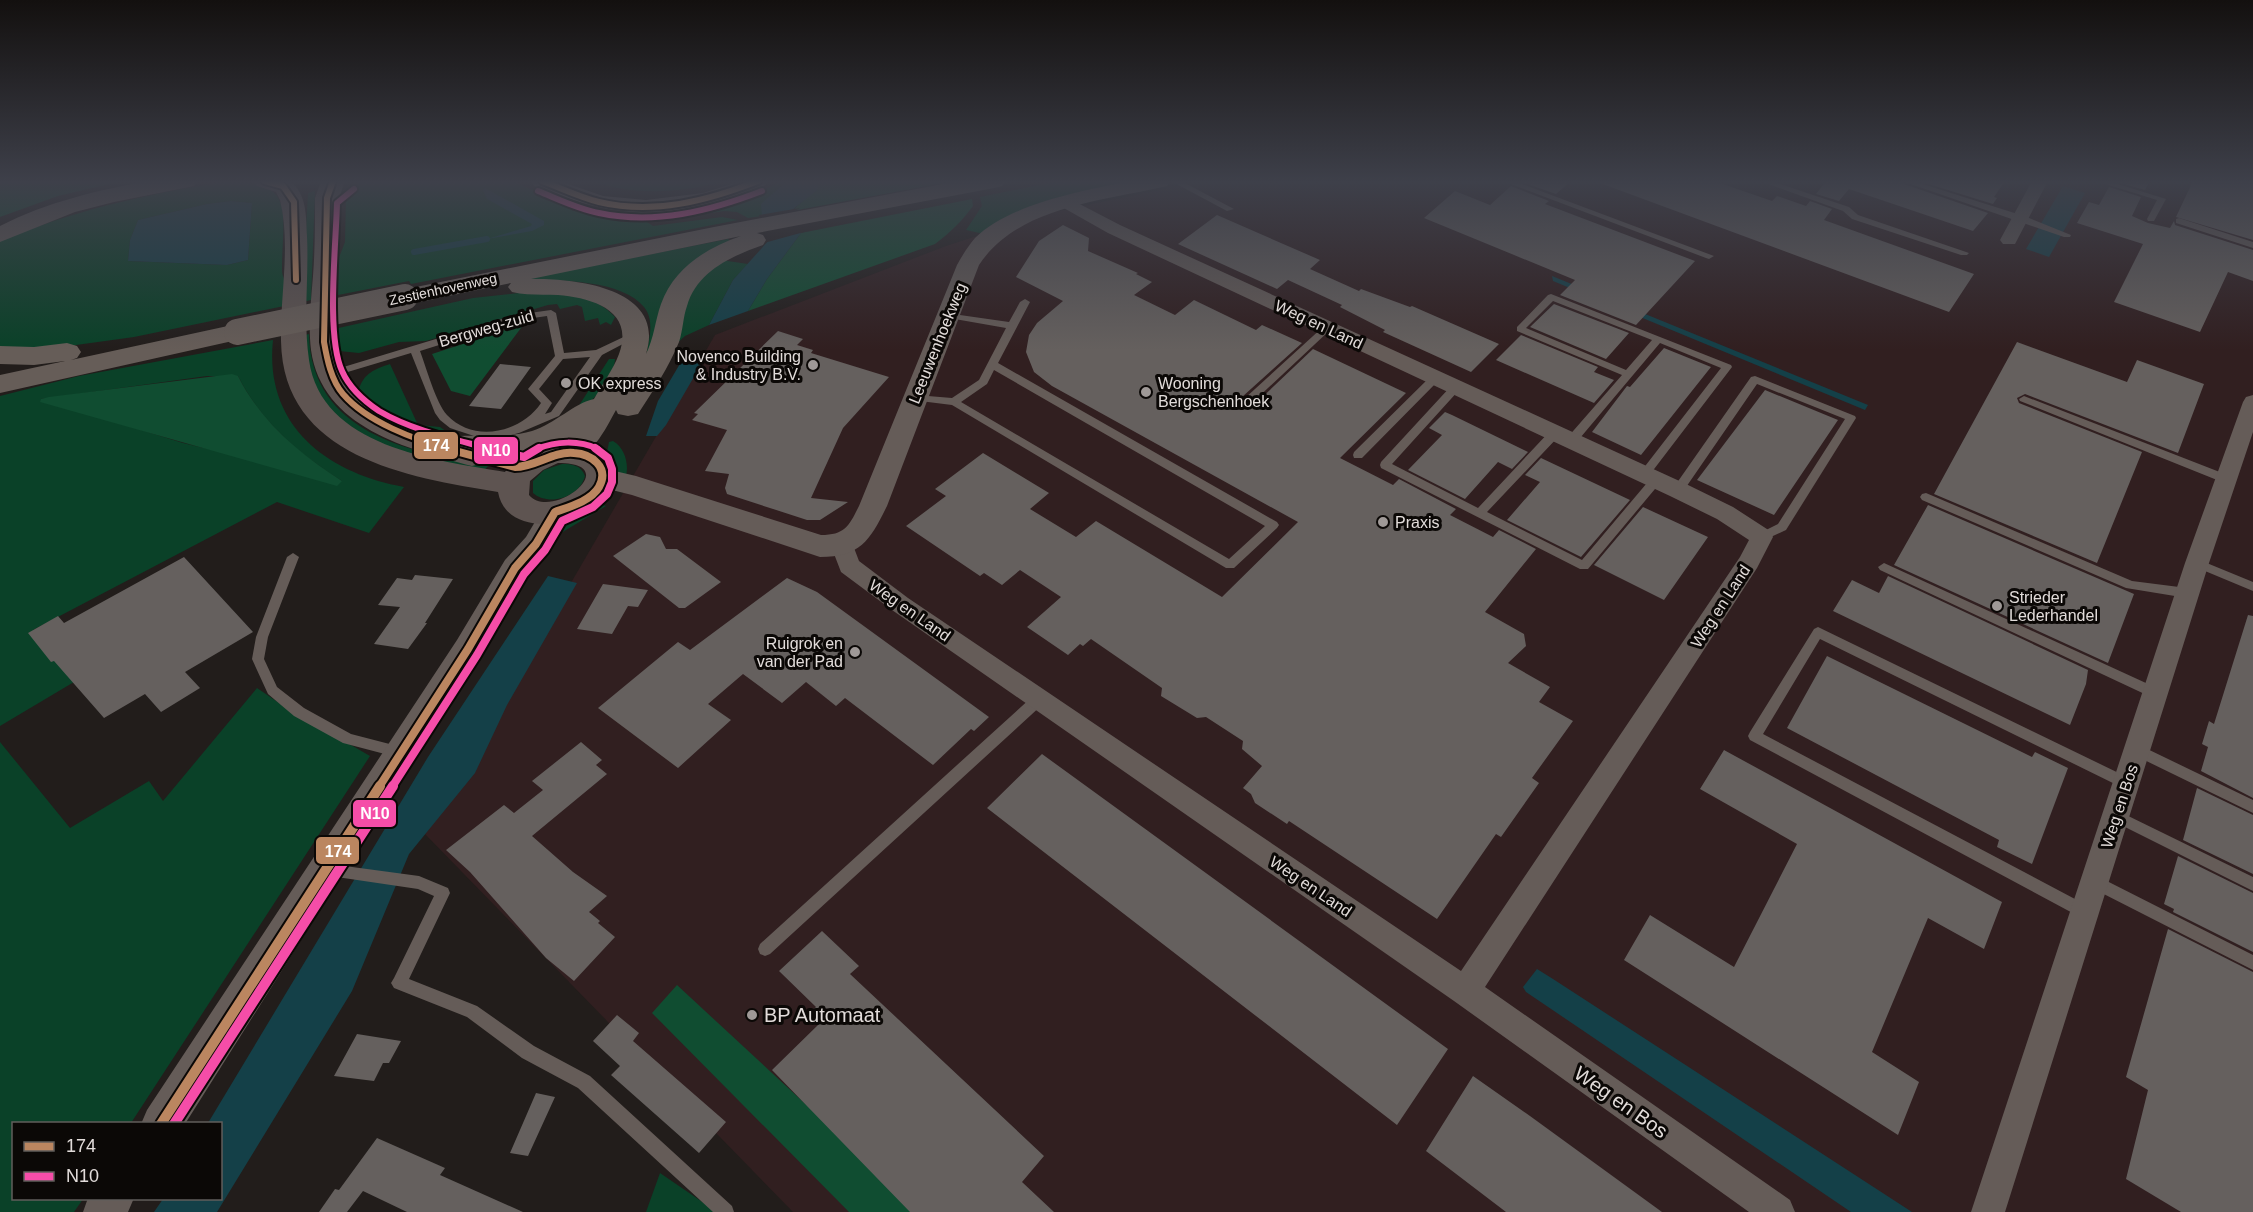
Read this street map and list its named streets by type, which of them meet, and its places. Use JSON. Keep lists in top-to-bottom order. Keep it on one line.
{"streets":{"main road":["Zestienhovenweg"],"street":["Weg en Land","Leeuwenhoekweg","Weg en Bos"],"lane":["Bergweg-zuid"]},"crossings":[["Weg en Land","Leeuwenhoekweg"],["Weg en Land","Weg en Bos"]],"places":["Novenco Building & Industry B.V.","OK express","Wooning Bergschenhoek","Praxis","Strieder Lederhandel","Ruigrok en van der Pad","BP Automaat"],"lines":["transit line 174","transit line N10"],"legend":["174","N10"]}
